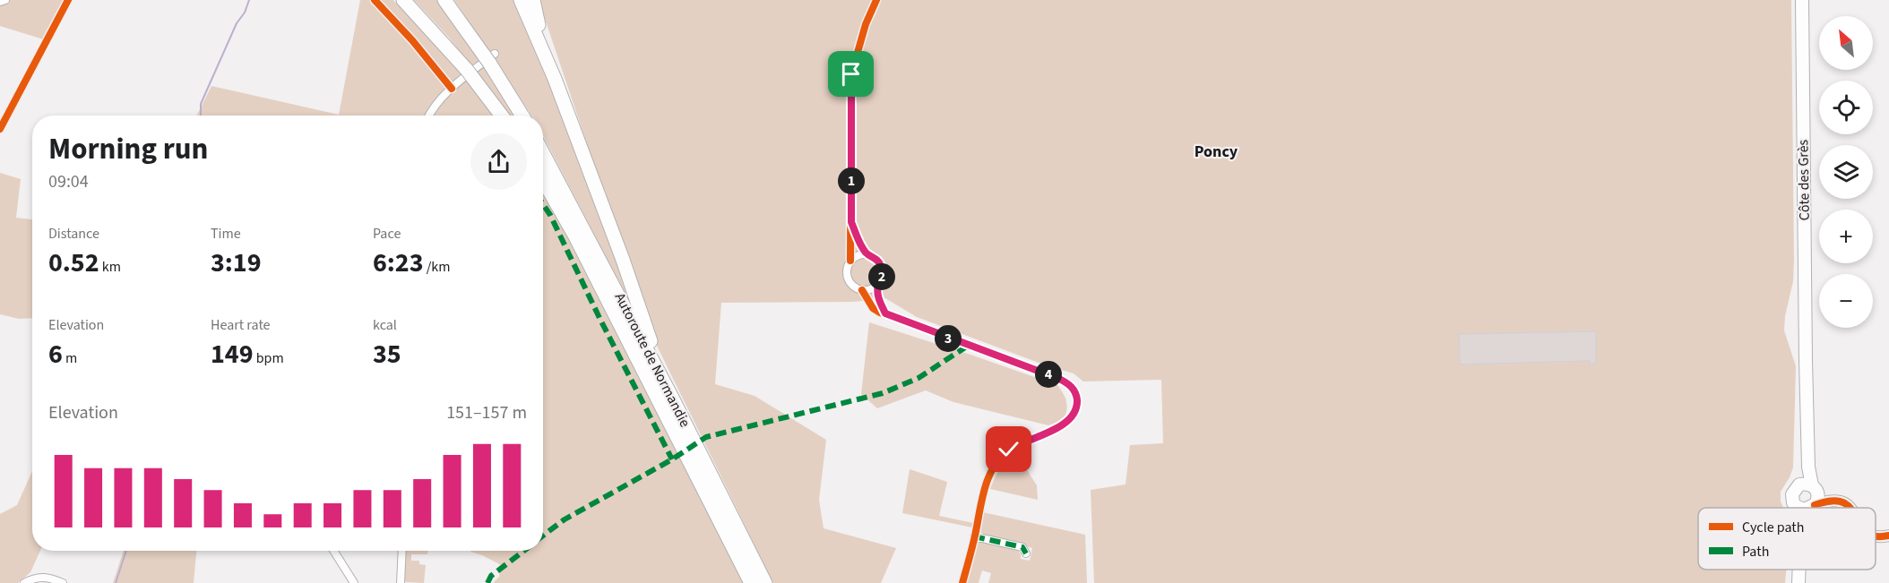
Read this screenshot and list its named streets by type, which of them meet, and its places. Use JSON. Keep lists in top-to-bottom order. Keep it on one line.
{"streets":{"highway":["Autoroute de Normandie"],"main road":["Côte des Grès"]},"districts":["Poncy"],"legend":["Cycle path","Path"],"north":"top left","page":{"map_buttons":["+","−"],"heading":["Morning run","09:04"],"pins":["1","2","3","4"],"stats":[["Distance","0.52 km"],["Time","3:19"],["Pace","6:23 /km"],["Elevation","6 m"],["Heart rate","149 bpm"],["kcal","35"]],"chart":["Elevation","151–157 m"]}}
